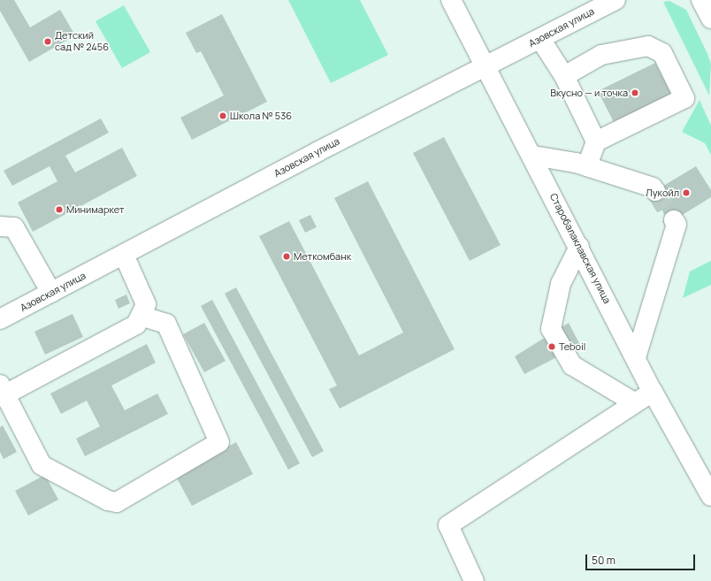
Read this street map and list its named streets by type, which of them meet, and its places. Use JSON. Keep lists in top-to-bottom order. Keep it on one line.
{"streets":{"street":["Азовская улица","Старобалаклавская улица"]},"crossings":[["Азовская улица","Старобалаклавская улица"]],"places":["Детский сад № 2456","Вкусно — и точка","Школа № 536","Лукойл","Минимаркет","Меткомбанк","Teboil"],"scale_bar":"50 m"}
